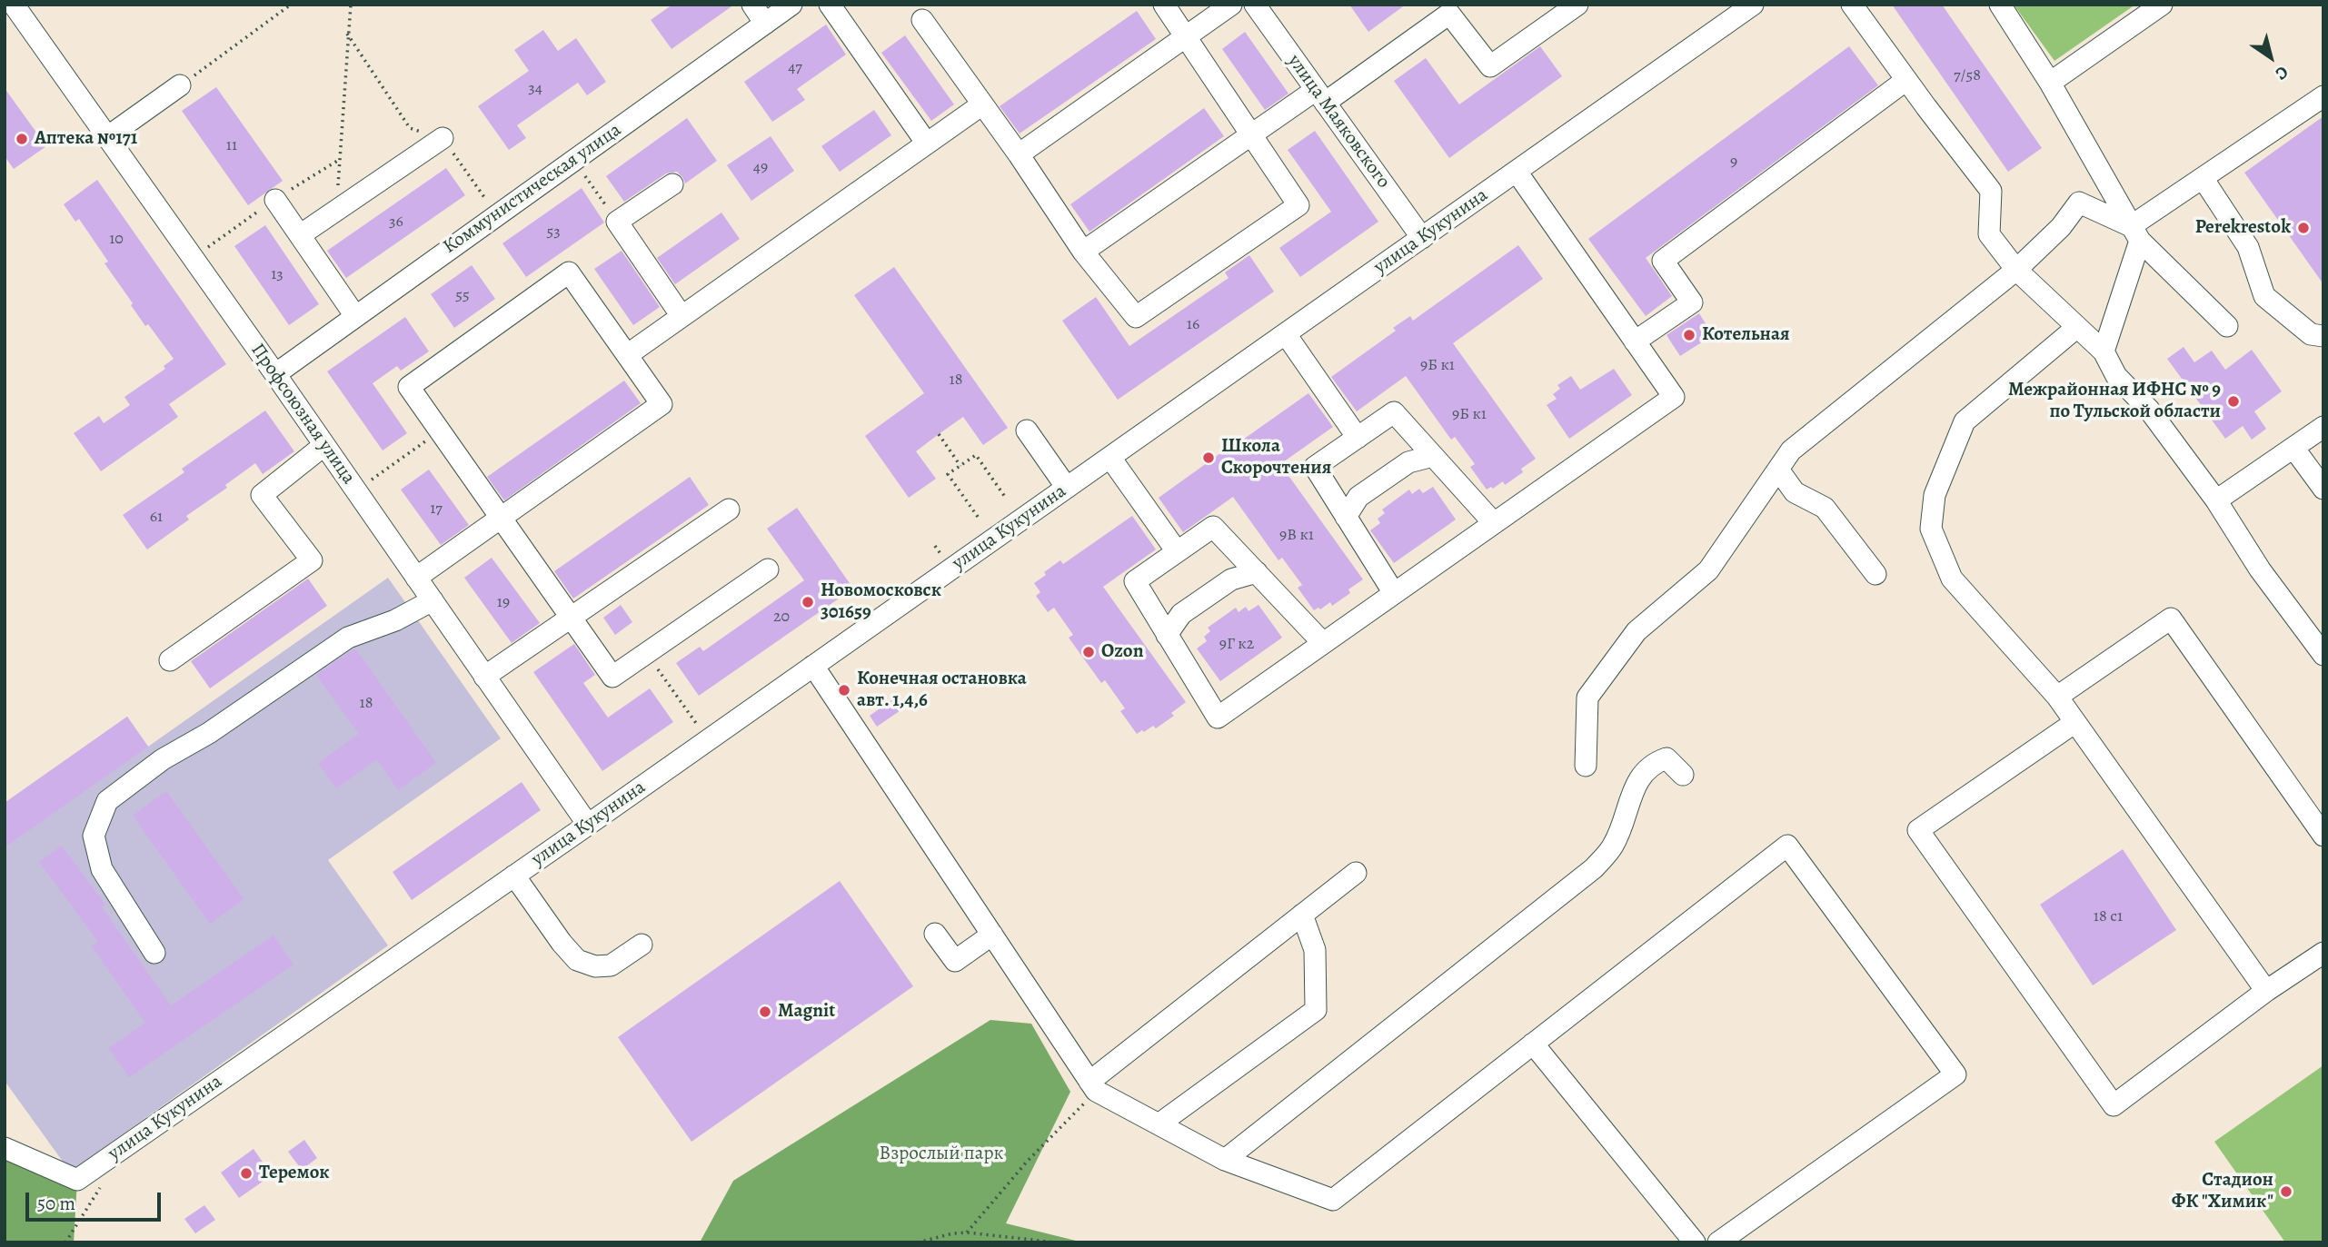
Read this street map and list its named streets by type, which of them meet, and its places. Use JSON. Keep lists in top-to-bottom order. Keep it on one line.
{"streets":{"street":["улица Маяковского","Коммунистическая улица","улица Кукунина","Профсоюзная улица"]},"crossings":[["улица Маяковского","улица Кукунина"],["Коммунистическая улица","Профсоюзная улица"],["улица Кукунина","Профсоюзная улица"]],"parks":["Взрослый парк"],"places":["Аптека №171","Perekrestok","Котельная","Межрайонная ИФНС № 9 по Тульской области","Школа Скорочтения","Новомосковск 301659","Ozon","Конечная остановка авт. 1,4,6","Magnit","Теремок","Стадион ФК \"Химик\""],"house_numbers":["47","7/58","34","11","9","49","36","53","10","13","55","16","9Б к1","18","9Б к1","17","61","9В к1","19","20","9Г к2","18","18 с1"],"scale_bar":"50 m","north":"bottom right"}
